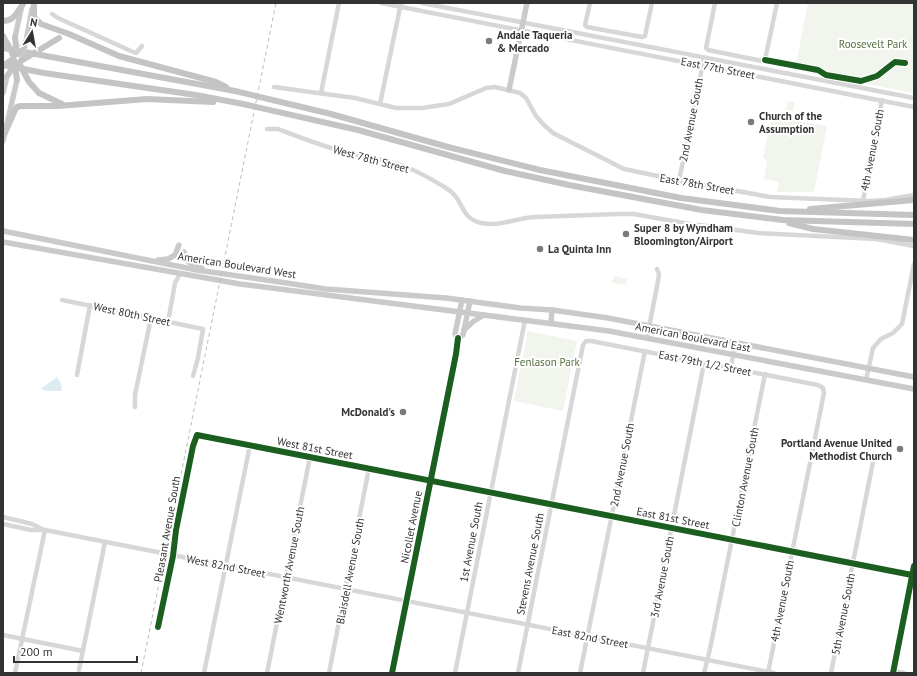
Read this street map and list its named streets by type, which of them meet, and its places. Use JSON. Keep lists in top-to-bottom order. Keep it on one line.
{"streets":{"main road":["American Boulevard West","American Boulevard East","Nicollet Avenue"],"street":["East 77th Street","2nd Avenue South","4th Avenue South","West 78th Street","East 78th Street","West 80th Street","East 79th 1/2 Street","West 81st Street","Clinton Avenue South","East 81st Street","Pleasant Avenue South","1st Avenue South","Stevens Avenue South","Wentworth Avenue South","West 82nd Street","Blaisdell Avenue South","3rd Avenue South","5th Avenue South","East 82nd Street"]},"crossings":[["East 77th Street","2nd Avenue South"],["East 77th Street","4th Avenue South"],["2nd Avenue South","East 78th Street"],["2nd Avenue South","East 79th 1/2 Street"],["2nd Avenue South","East 81st Street"],["2nd Avenue South","East 82nd Street"],["4th Avenue South","East 78th Street"],["4th Avenue South","East 79th 1/2 Street"],["4th Avenue South","East 81st Street"],["4th Avenue South","East 82nd Street"],["American Boulevard West","American Boulevard East"],["American Boulevard West","Nicollet Avenue"],["American Boulevard East","1st Avenue South"],["East 79th 1/2 Street","Clinton Avenue South"],["East 79th 1/2 Street","Stevens Avenue South"],["East 79th 1/2 Street","3rd Avenue South"],["West 81st Street","East 81st Street"],["West 81st Street","Nicollet Avenue"],["West 81st Street","Pleasant Avenue South"],["West 81st Street","Wentworth Avenue South"],["West 81st Street","Blaisdell Avenue South"],["Clinton Avenue South","East 81st Street"],["Clinton Avenue South","East 82nd Street"],["East 81st Street","Nicollet Avenue"],["East 81st Street","1st Avenue South"],["East 81st Street","Stevens Avenue South"],["East 81st Street","3rd Avenue South"],["East 81st Street","5th Avenue South"],["Nicollet Avenue","West 82nd Street"],["Nicollet Avenue","East 82nd Street"],["Pleasant Avenue South","West 82nd Street"],["1st Avenue South","East 82nd Street"],["Stevens Avenue South","East 82nd Street"],["Wentworth Avenue South","West 82nd Street"],["West 82nd Street","Blaisdell Avenue South"],["West 82nd Street","East 82nd Street"],["3rd Avenue South","East 82nd Street"]],"parks":["Roosevelt Park","Fenlason Park"],"places":["Andale Taqueria & Mercado","Church of the Assumption","Super 8 by Wyndham Bloomington/Airport","La Quinta Inn","McDonald's","Portland Avenue United Methodist Church"],"scale_bar":"200 m","north":"top"}
